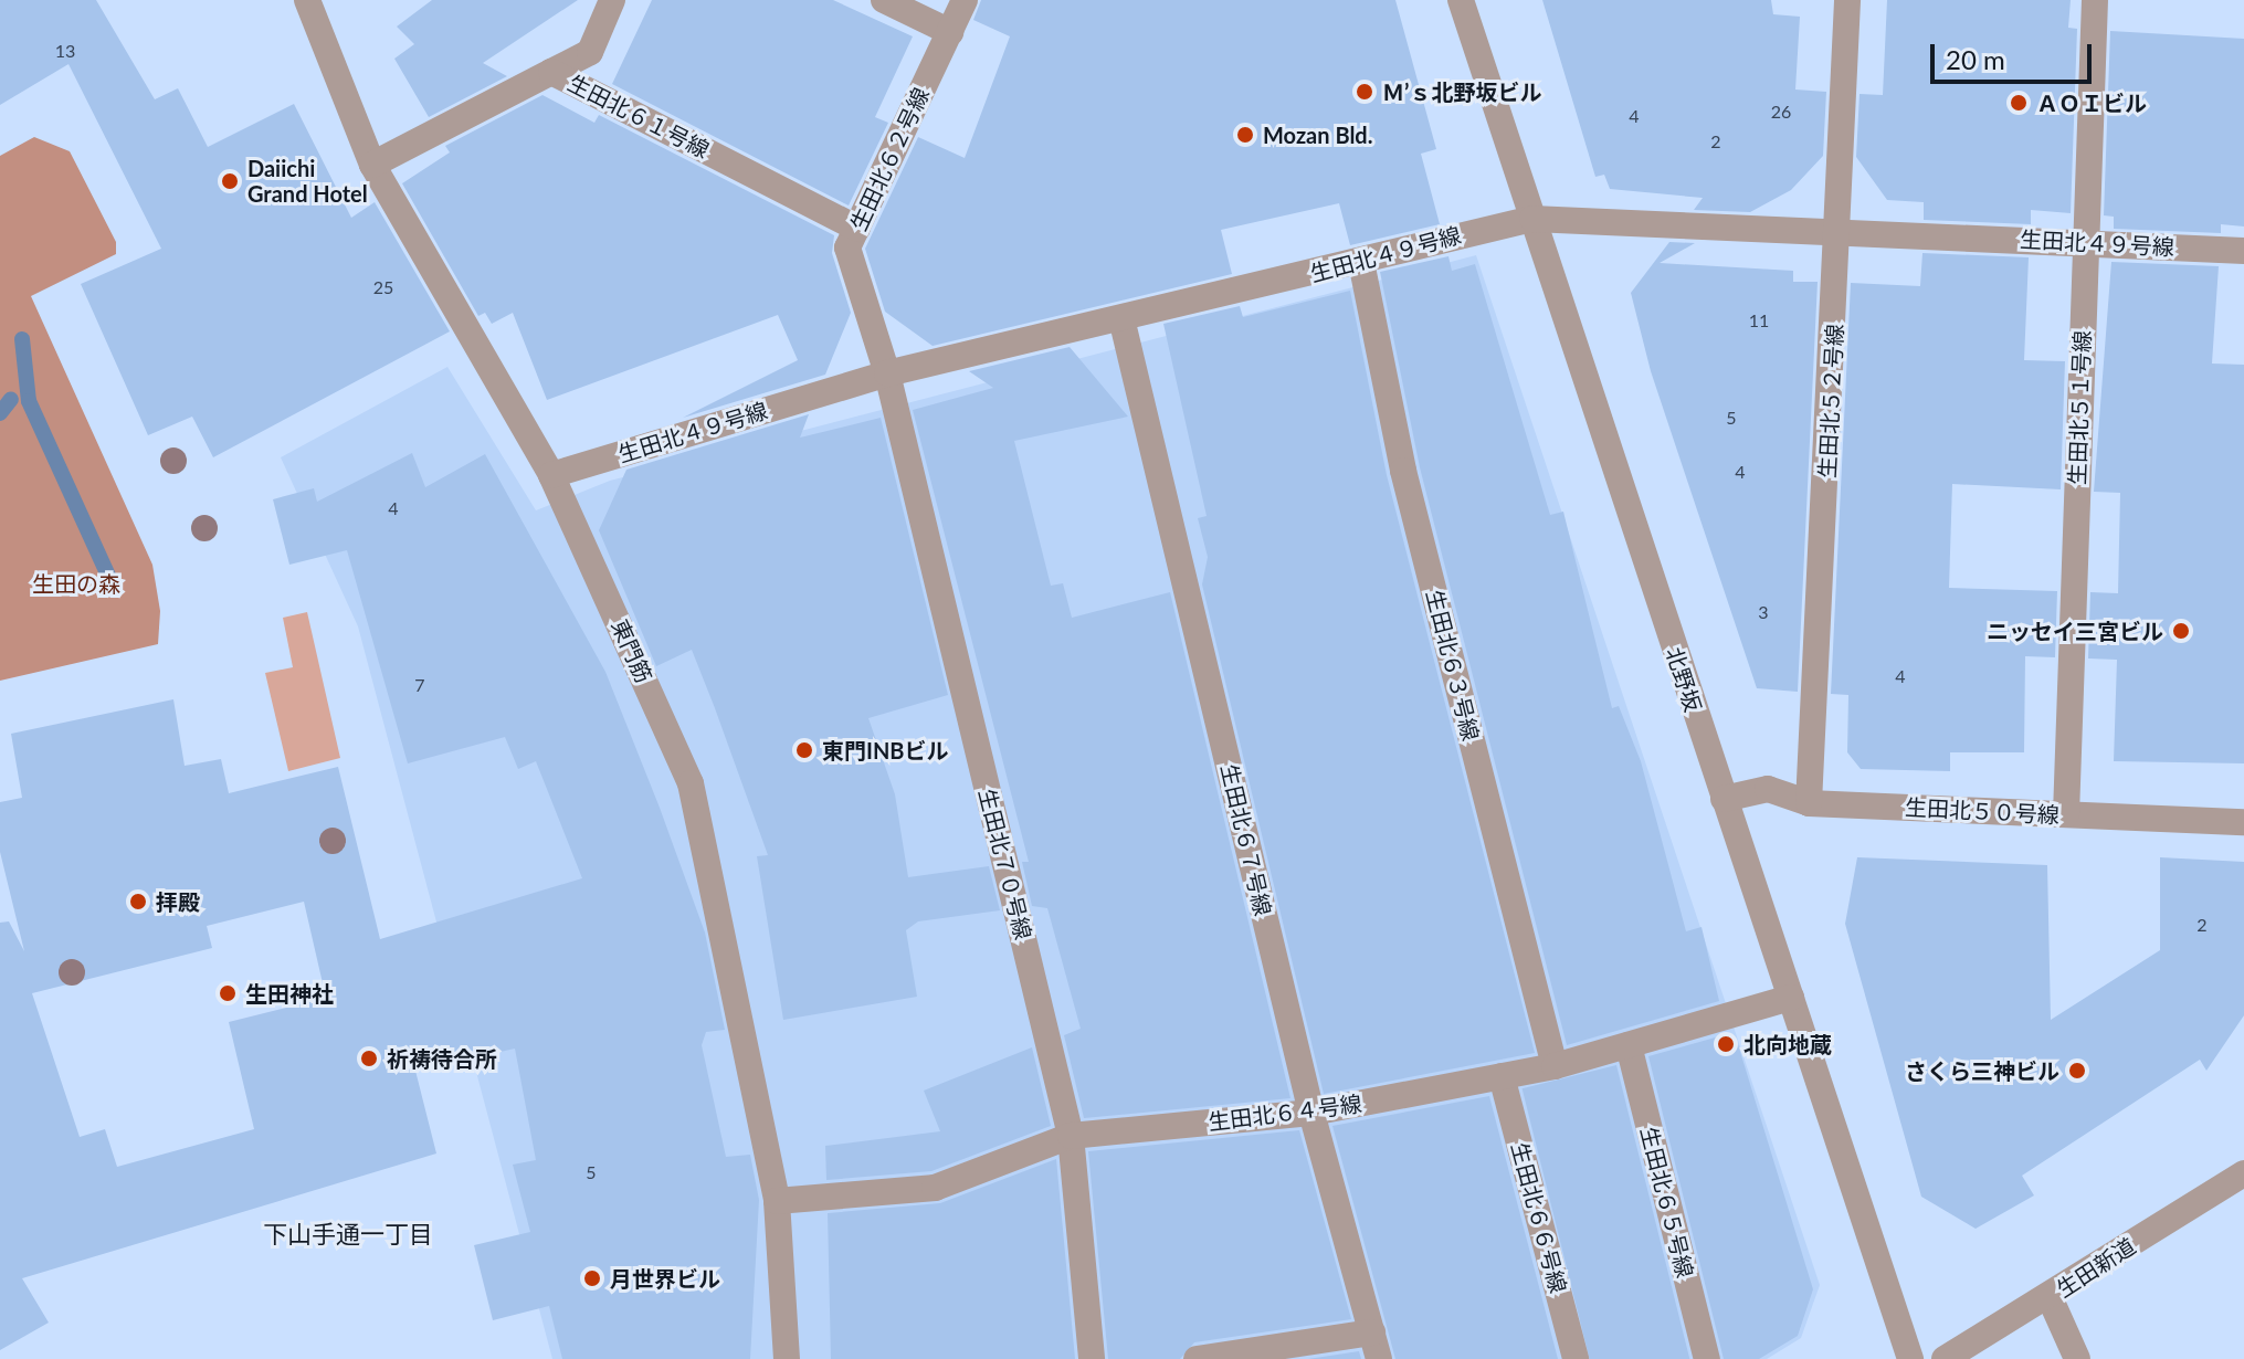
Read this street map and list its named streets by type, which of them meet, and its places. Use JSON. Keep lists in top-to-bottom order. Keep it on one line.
{"streets":{"street":["生田北６１号線","生田北６２号線","生田北４９号線","生田北５２号線","生田北５１号線","東門筋","生田北６３号線","北野坂","生田北５０号線","生田北６７号線","生田北７０号線","生田北６４号線","生田北６５号線","生田北６６号線","生田新道"]},"crossings":[["生田北６１号線","生田北６２号線"],["生田北６１号線","東門筋"],["生田北６２号線","生田北４９号線"],["生田北６２号線","生田北７０号線"],["生田北４９号線","生田北５２号線"],["生田北４９号線","生田北５１号線"],["生田北４９号線","東門筋"],["生田北４９号線","生田北６３号線"],["生田北４９号線","北野坂"],["生田北４９号線","生田北６７号線"],["生田北４９号線","生田北７０号線"],["生田北５２号線","生田北５０号線"],["生田北５１号線","生田北５０号線"],["東門筋","生田北６４号線"],["生田北６３号線","生田北６４号線"],["北野坂","生田北５０号線"],["北野坂","生田北６４号線"],["生田北６７号線","生田北６４号線"],["生田北７０号線","生田北６４号線"],["生田北６４号線","生田北６５号線"],["生田北６４号線","生田北６６号線"]],"districts":["下山手通一丁目"],"parks":["生田の森"],"places":["Ｍ’ｓ北野坂ビル","ＡＯＩビル","Mozan Bld.","Daiichi Grand Hotel","ニッセイ三宮ビル","東門INBビル","拝殿","生田神社","北向地蔵","祈祷待合所","さくら三神ビル","月世界ビル"],"house_numbers":["13","26","4","2","25","11","5","4","4","3","4","7","2","5"],"scale_bar":"20 m"}
